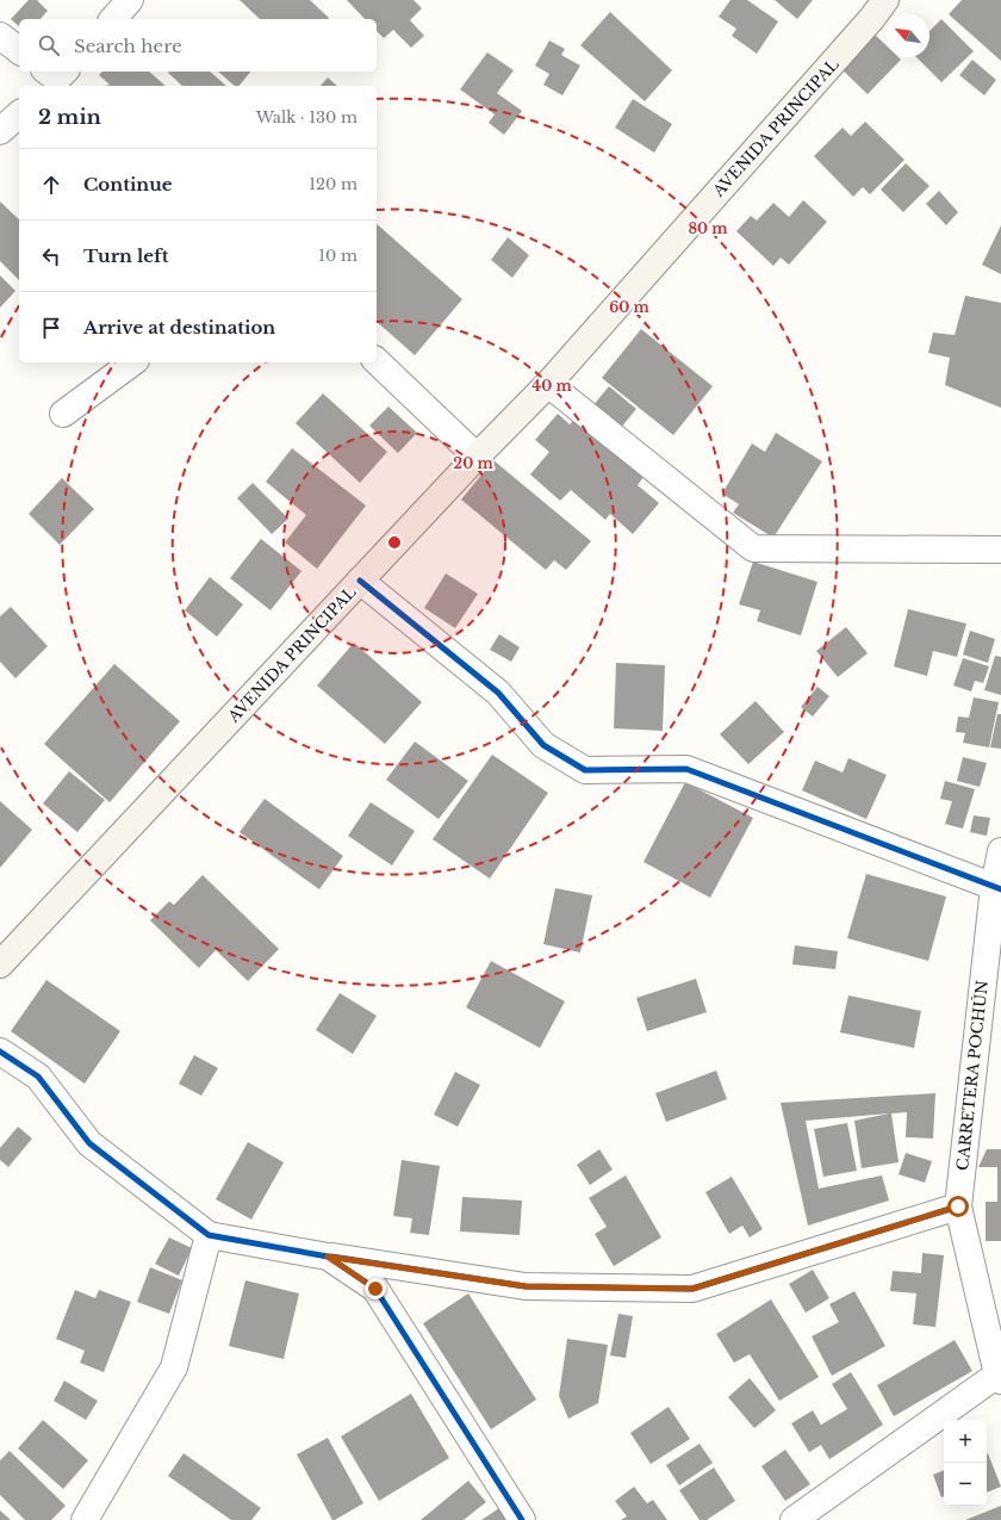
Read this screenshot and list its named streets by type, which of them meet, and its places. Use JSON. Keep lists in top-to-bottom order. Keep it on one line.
{"streets":{"main road":["AVENIDA PRINCIPAL"],"street":["CARRETERA POCHÚN"]},"north":"top left","page":{"search":"Search here","heading":["2 min","Walk · 130 m"],"list":[["Continue","120 m"],["Turn left","10 m"],"Arrive at destination"],"map_buttons":["+","−"]},"rings":["80 m","60 m","40 m","20 m"]}
